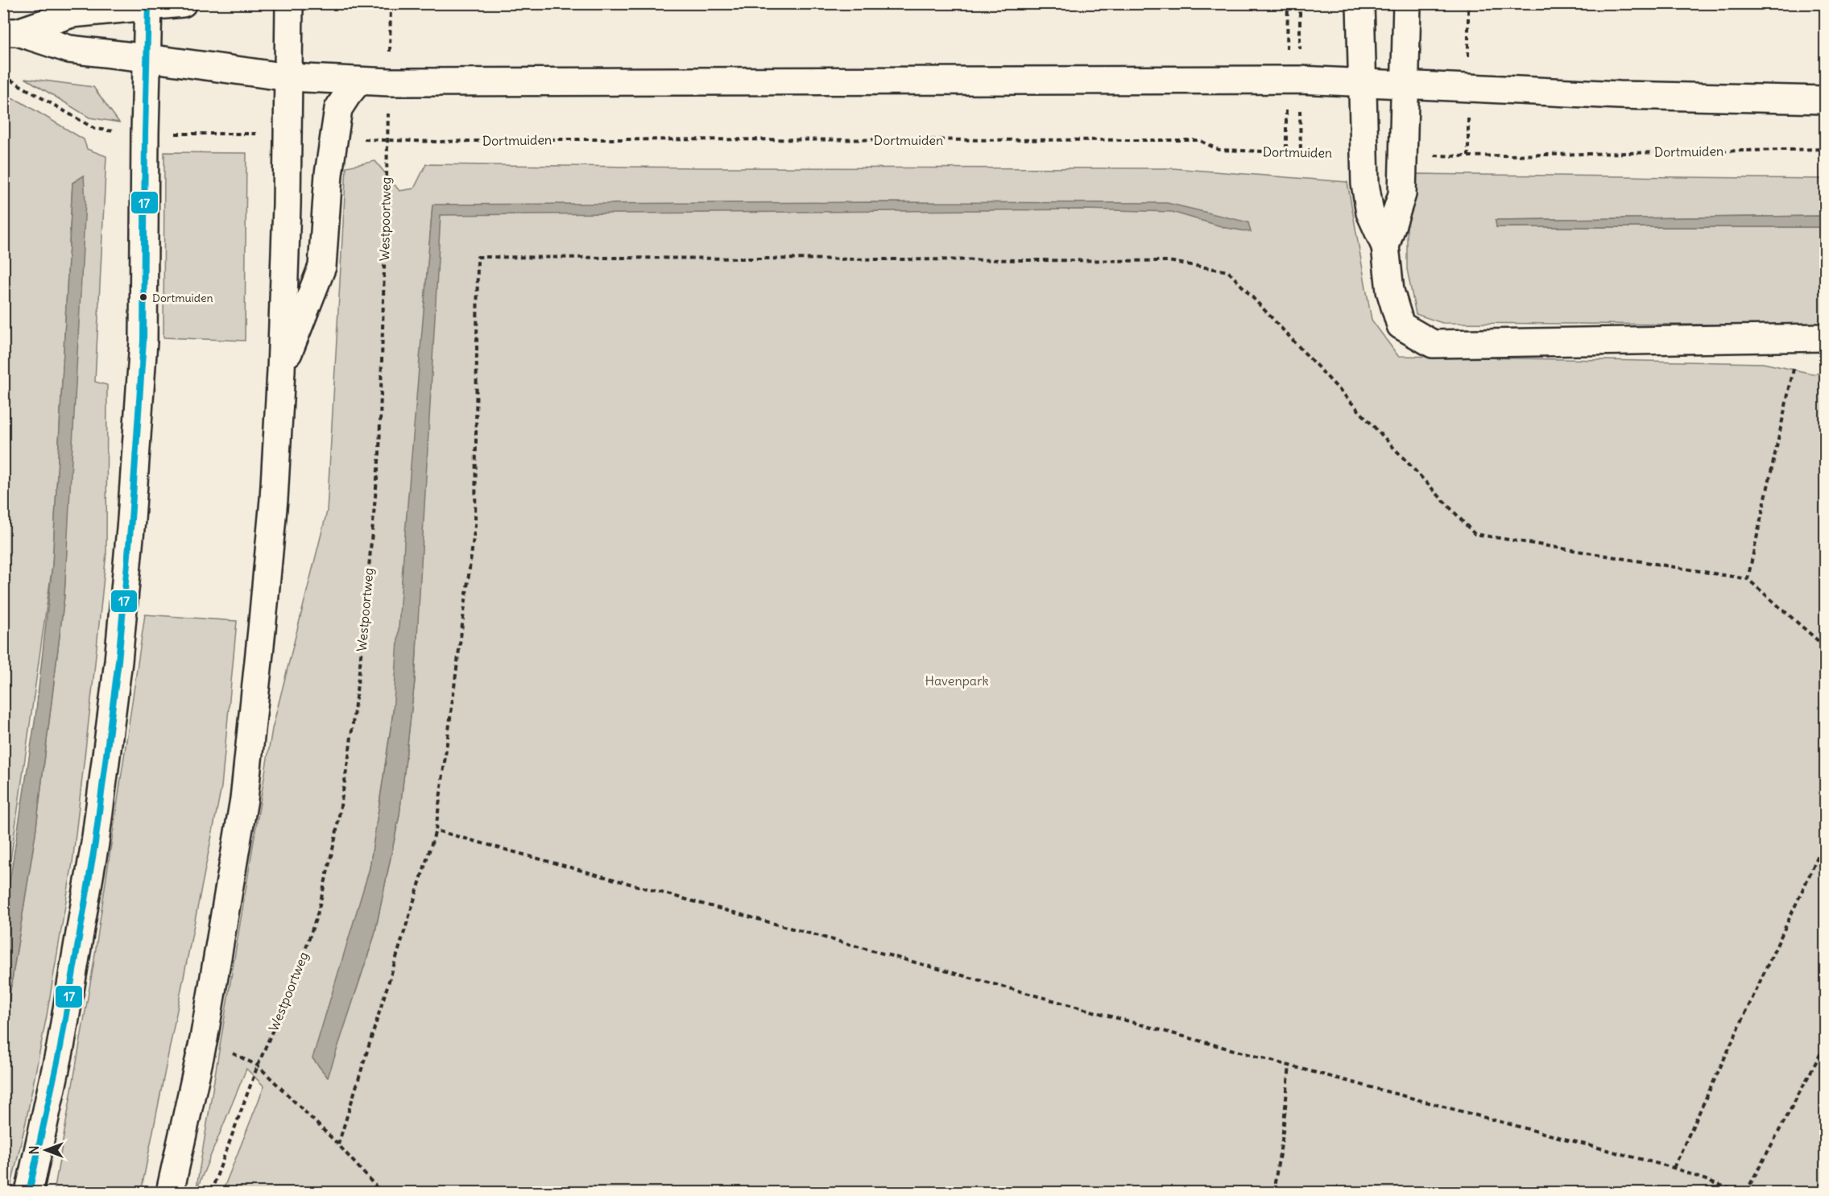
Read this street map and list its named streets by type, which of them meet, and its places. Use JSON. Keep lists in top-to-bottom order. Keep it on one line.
{"streets":{"path":["Dortmuiden","Westpoortweg"]},"crossings":[["Dortmuiden","Westpoortweg"]],"parks":["Havenpark"],"places":["Dortmuiden"],"lines":["transit line 17"],"north":"left"}
